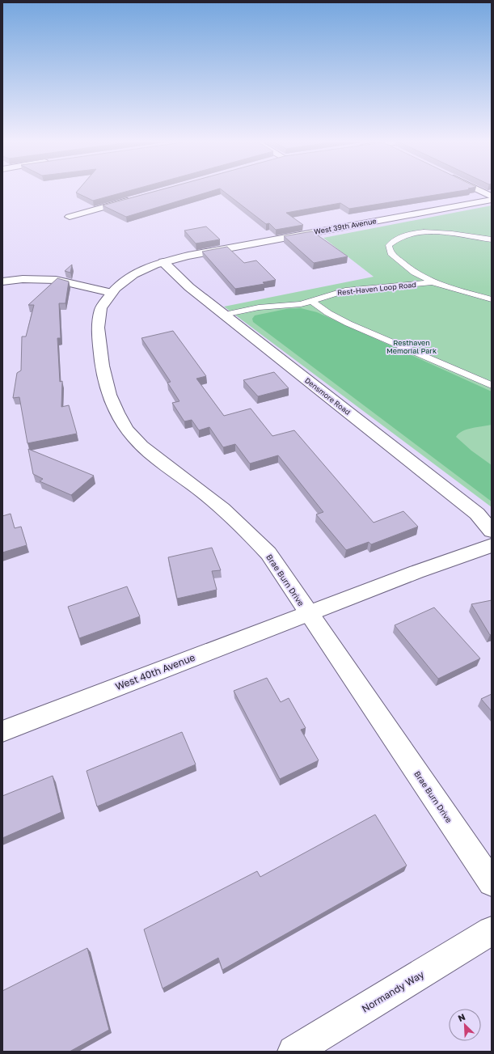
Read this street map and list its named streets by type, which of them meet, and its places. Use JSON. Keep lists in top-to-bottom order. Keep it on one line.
{"streets":{"street":["West 39th Avenue","Densmore Road","Brae Burn Drive","West 40th Avenue","Normandy Way"],"lane":["Rest-Haven Loop Road"]},"crossings":[["West 39th Avenue","Densmore Road"],["West 39th Avenue","Brae Burn Drive"],["Rest-Haven Loop Road","Densmore Road"],["Brae Burn Drive","West 40th Avenue"]],"parks":["Resthaven Memorial Park"],"north":"top left"}
